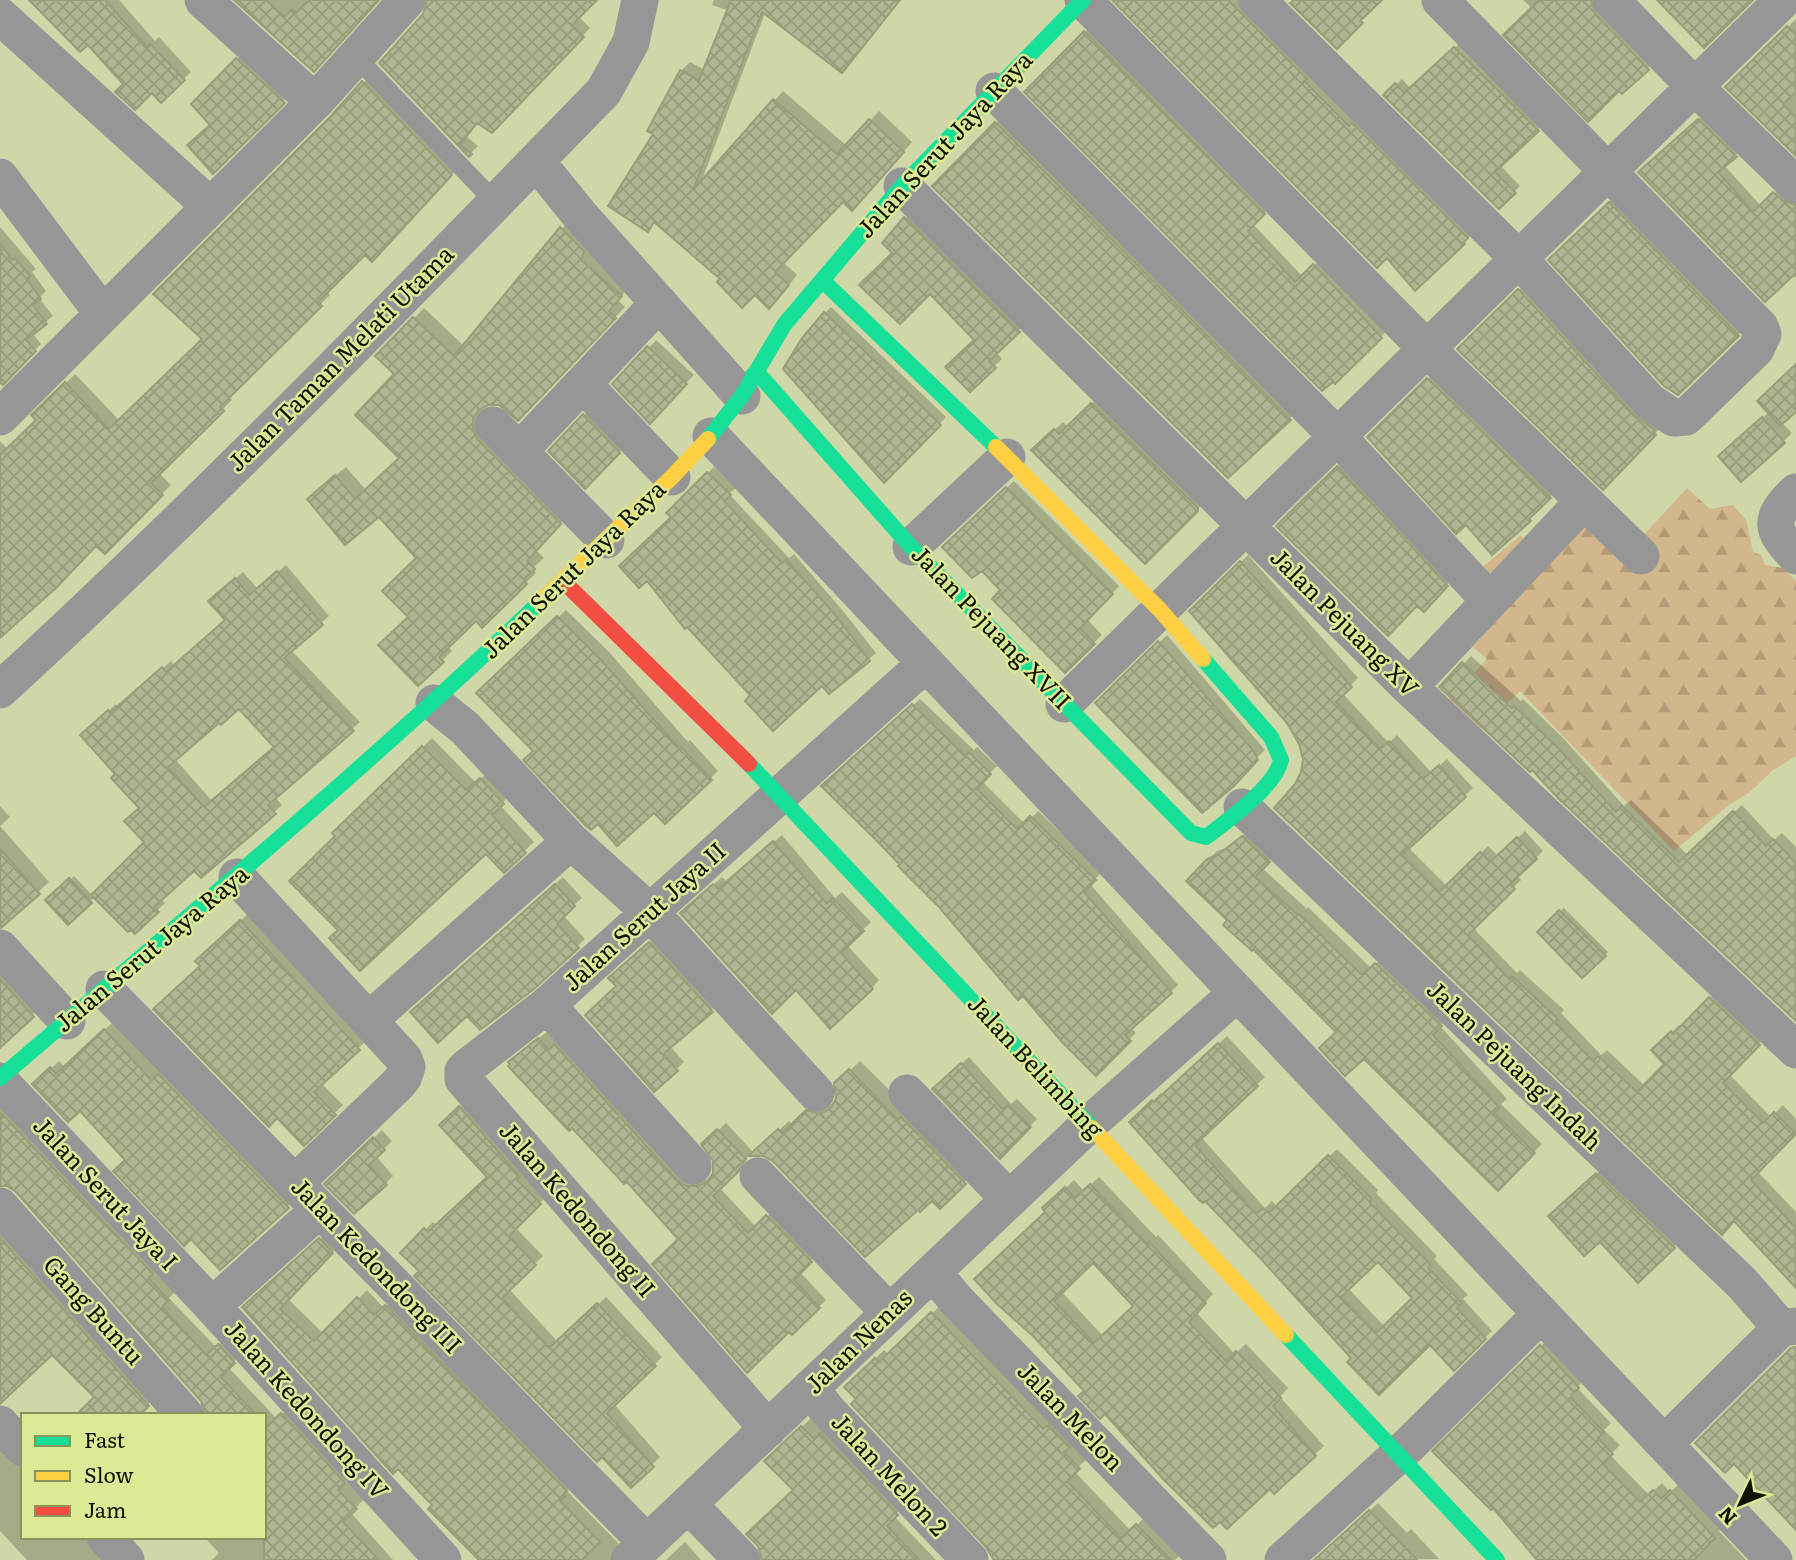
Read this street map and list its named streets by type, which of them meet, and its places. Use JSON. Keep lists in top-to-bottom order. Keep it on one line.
{"streets":{"street":["Jalan Serut Jaya Raya","Jalan Taman Melati Utama","Jalan Pejuang XV","Jalan Pejuang XVII","Jalan Serut Jaya II","Jalan Pejuang Indah","Jalan Belimbing","Jalan Serut Jaya I","Jalan Kedondong II","Jalan Kedondong III","Gang Buntu","Jalan Nenas","Jalan Kedondong IV","Jalan Melon","Jalan Melon 2"]},"crossings":[["Jalan Serut Jaya Raya","Jalan Pejuang XV"],["Jalan Serut Jaya Raya","Jalan Pejuang XVII"],["Jalan Serut Jaya Raya","Jalan Belimbing"],["Jalan Serut Jaya Raya","Jalan Serut Jaya I"],["Jalan Serut Jaya Raya","Jalan Kedondong III"],["Jalan Pejuang XVII","Jalan Pejuang Indah"],["Jalan Serut Jaya II","Jalan Belimbing"],["Jalan Serut Jaya II","Jalan Kedondong II"],["Jalan Belimbing","Jalan Nenas"],["Jalan Serut Jaya I","Jalan Kedondong IV"],["Jalan Kedondong II","Jalan Nenas"],["Jalan Kedondong III","Jalan Nenas"],["Jalan Kedondong III","Jalan Kedondong IV"],["Jalan Nenas","Jalan Melon"],["Jalan Nenas","Jalan Melon 2"]],"legend":["Fast","Slow","Jam"],"north":"bottom left"}
